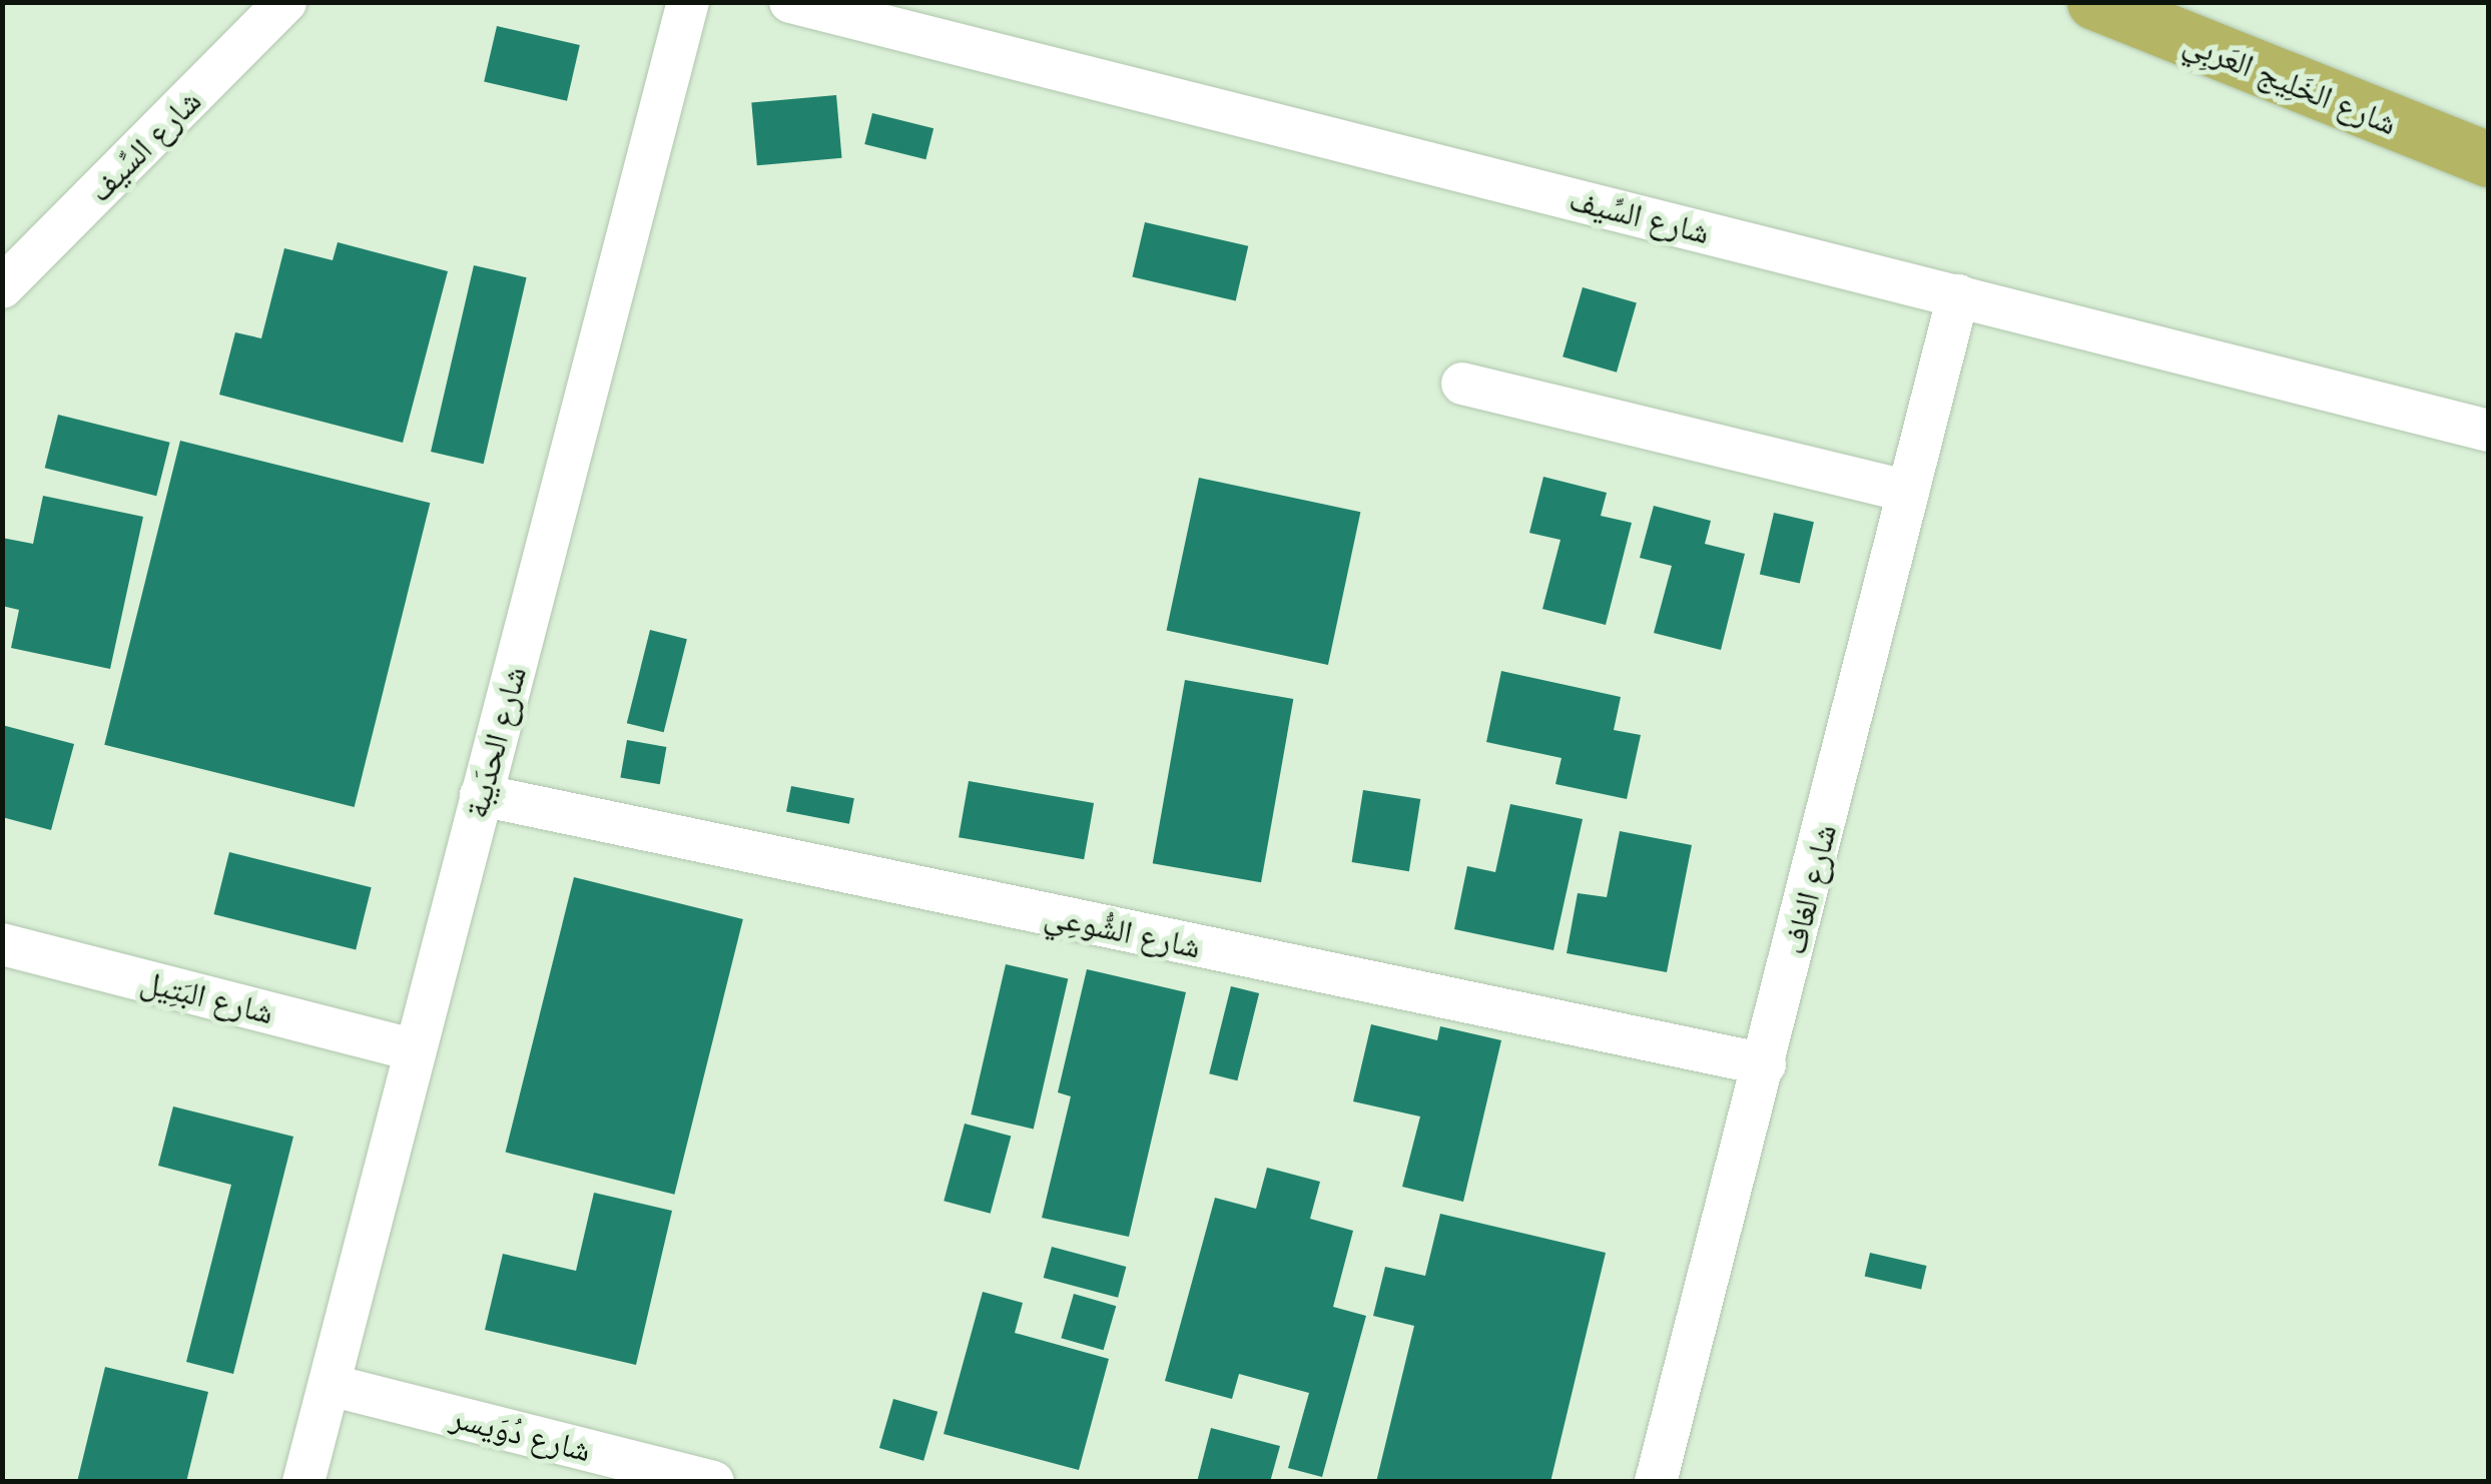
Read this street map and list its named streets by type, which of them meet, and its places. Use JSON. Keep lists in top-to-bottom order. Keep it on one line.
{"streets":{"highway":["شارع الخَلِيج العَربِي"],"street":["شارع السِّيف","شارع الحدَيبة","شارع الغاف","شارع الشُّوعِي","شارع البَتِيل","شارع دُوَيسر"]},"crossings":[["شارع السِّيف","شارع الغاف"],["شارع الحدَيبة","شارع الشُّوعِي"],["شارع الحدَيبة","شارع البَتِيل"],["شارع الحدَيبة","شارع دُوَيسر"],["شارع الغاف","شارع الشُّوعِي"]]}
